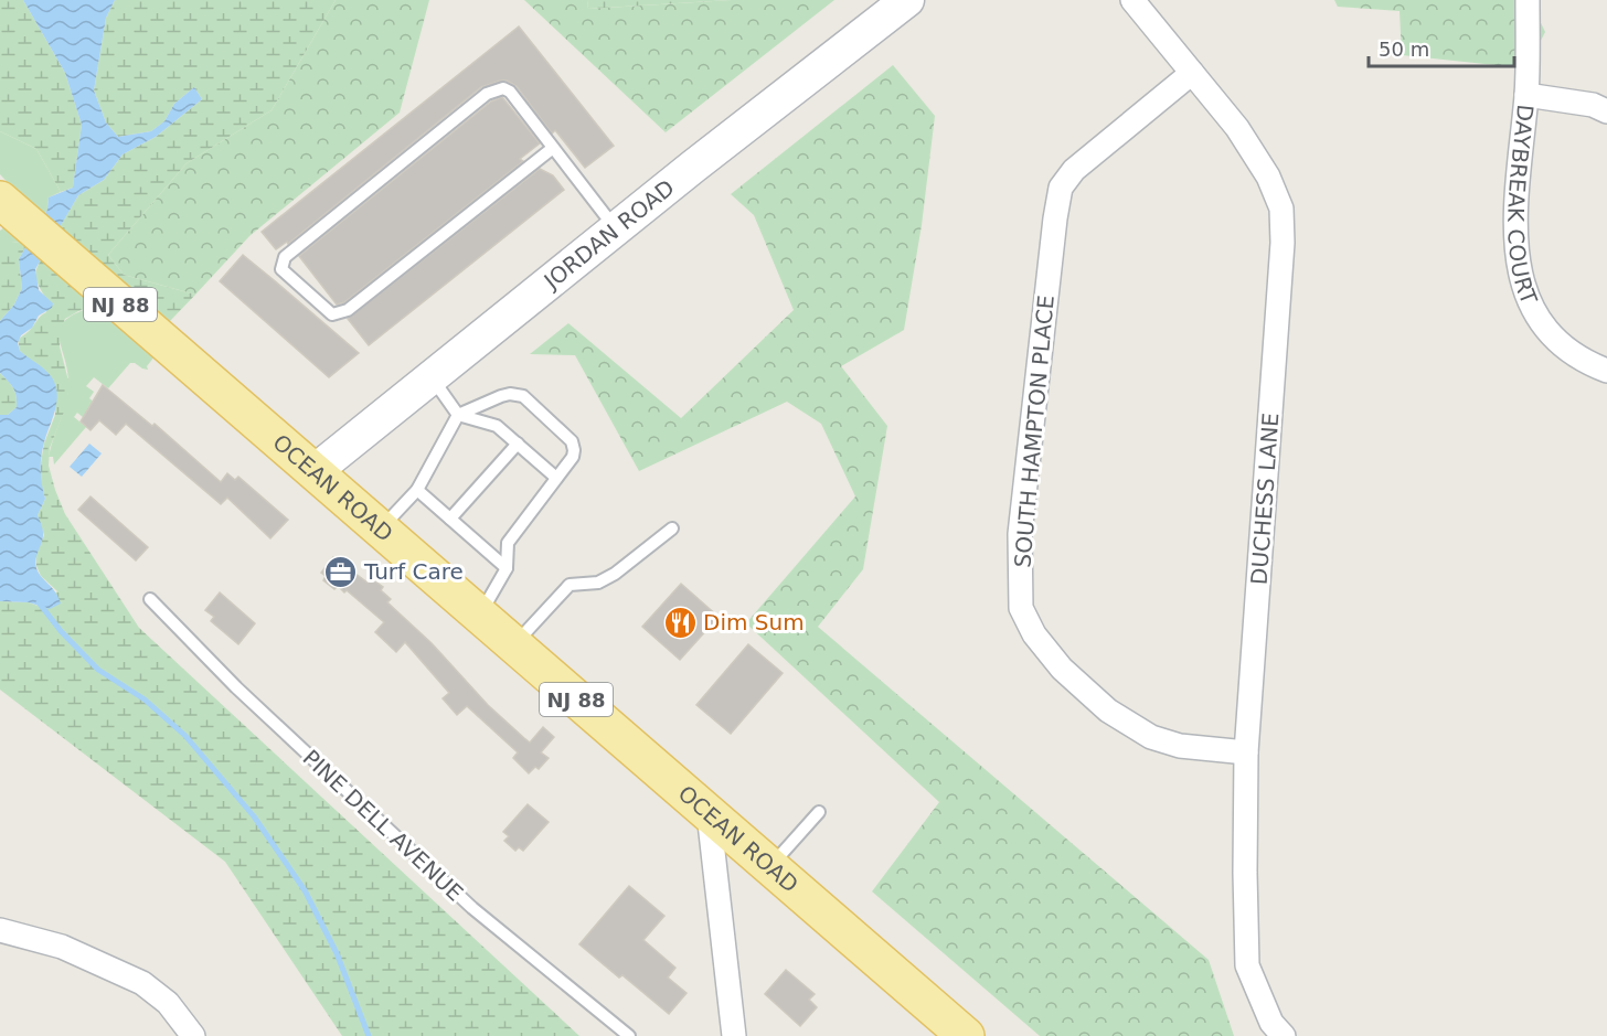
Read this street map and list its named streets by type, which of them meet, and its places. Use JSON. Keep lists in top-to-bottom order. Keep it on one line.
{"streets":{"main road":["NJ 88","OCEAN ROAD"],"street":["DAYBREAK COURT","JORDAN ROAD","SOUTH HAMPTON PLACE","DUCHESS LANE"],"lane":["PINE DELL AVENUE"]},"crossings":[["JORDAN ROAD","OCEAN ROAD"],["SOUTH HAMPTON PLACE","DUCHESS LANE"]],"places":{"office":["Turf Care"],"restaurant":["Dim Sum"]},"scale_bar":"50 m"}
